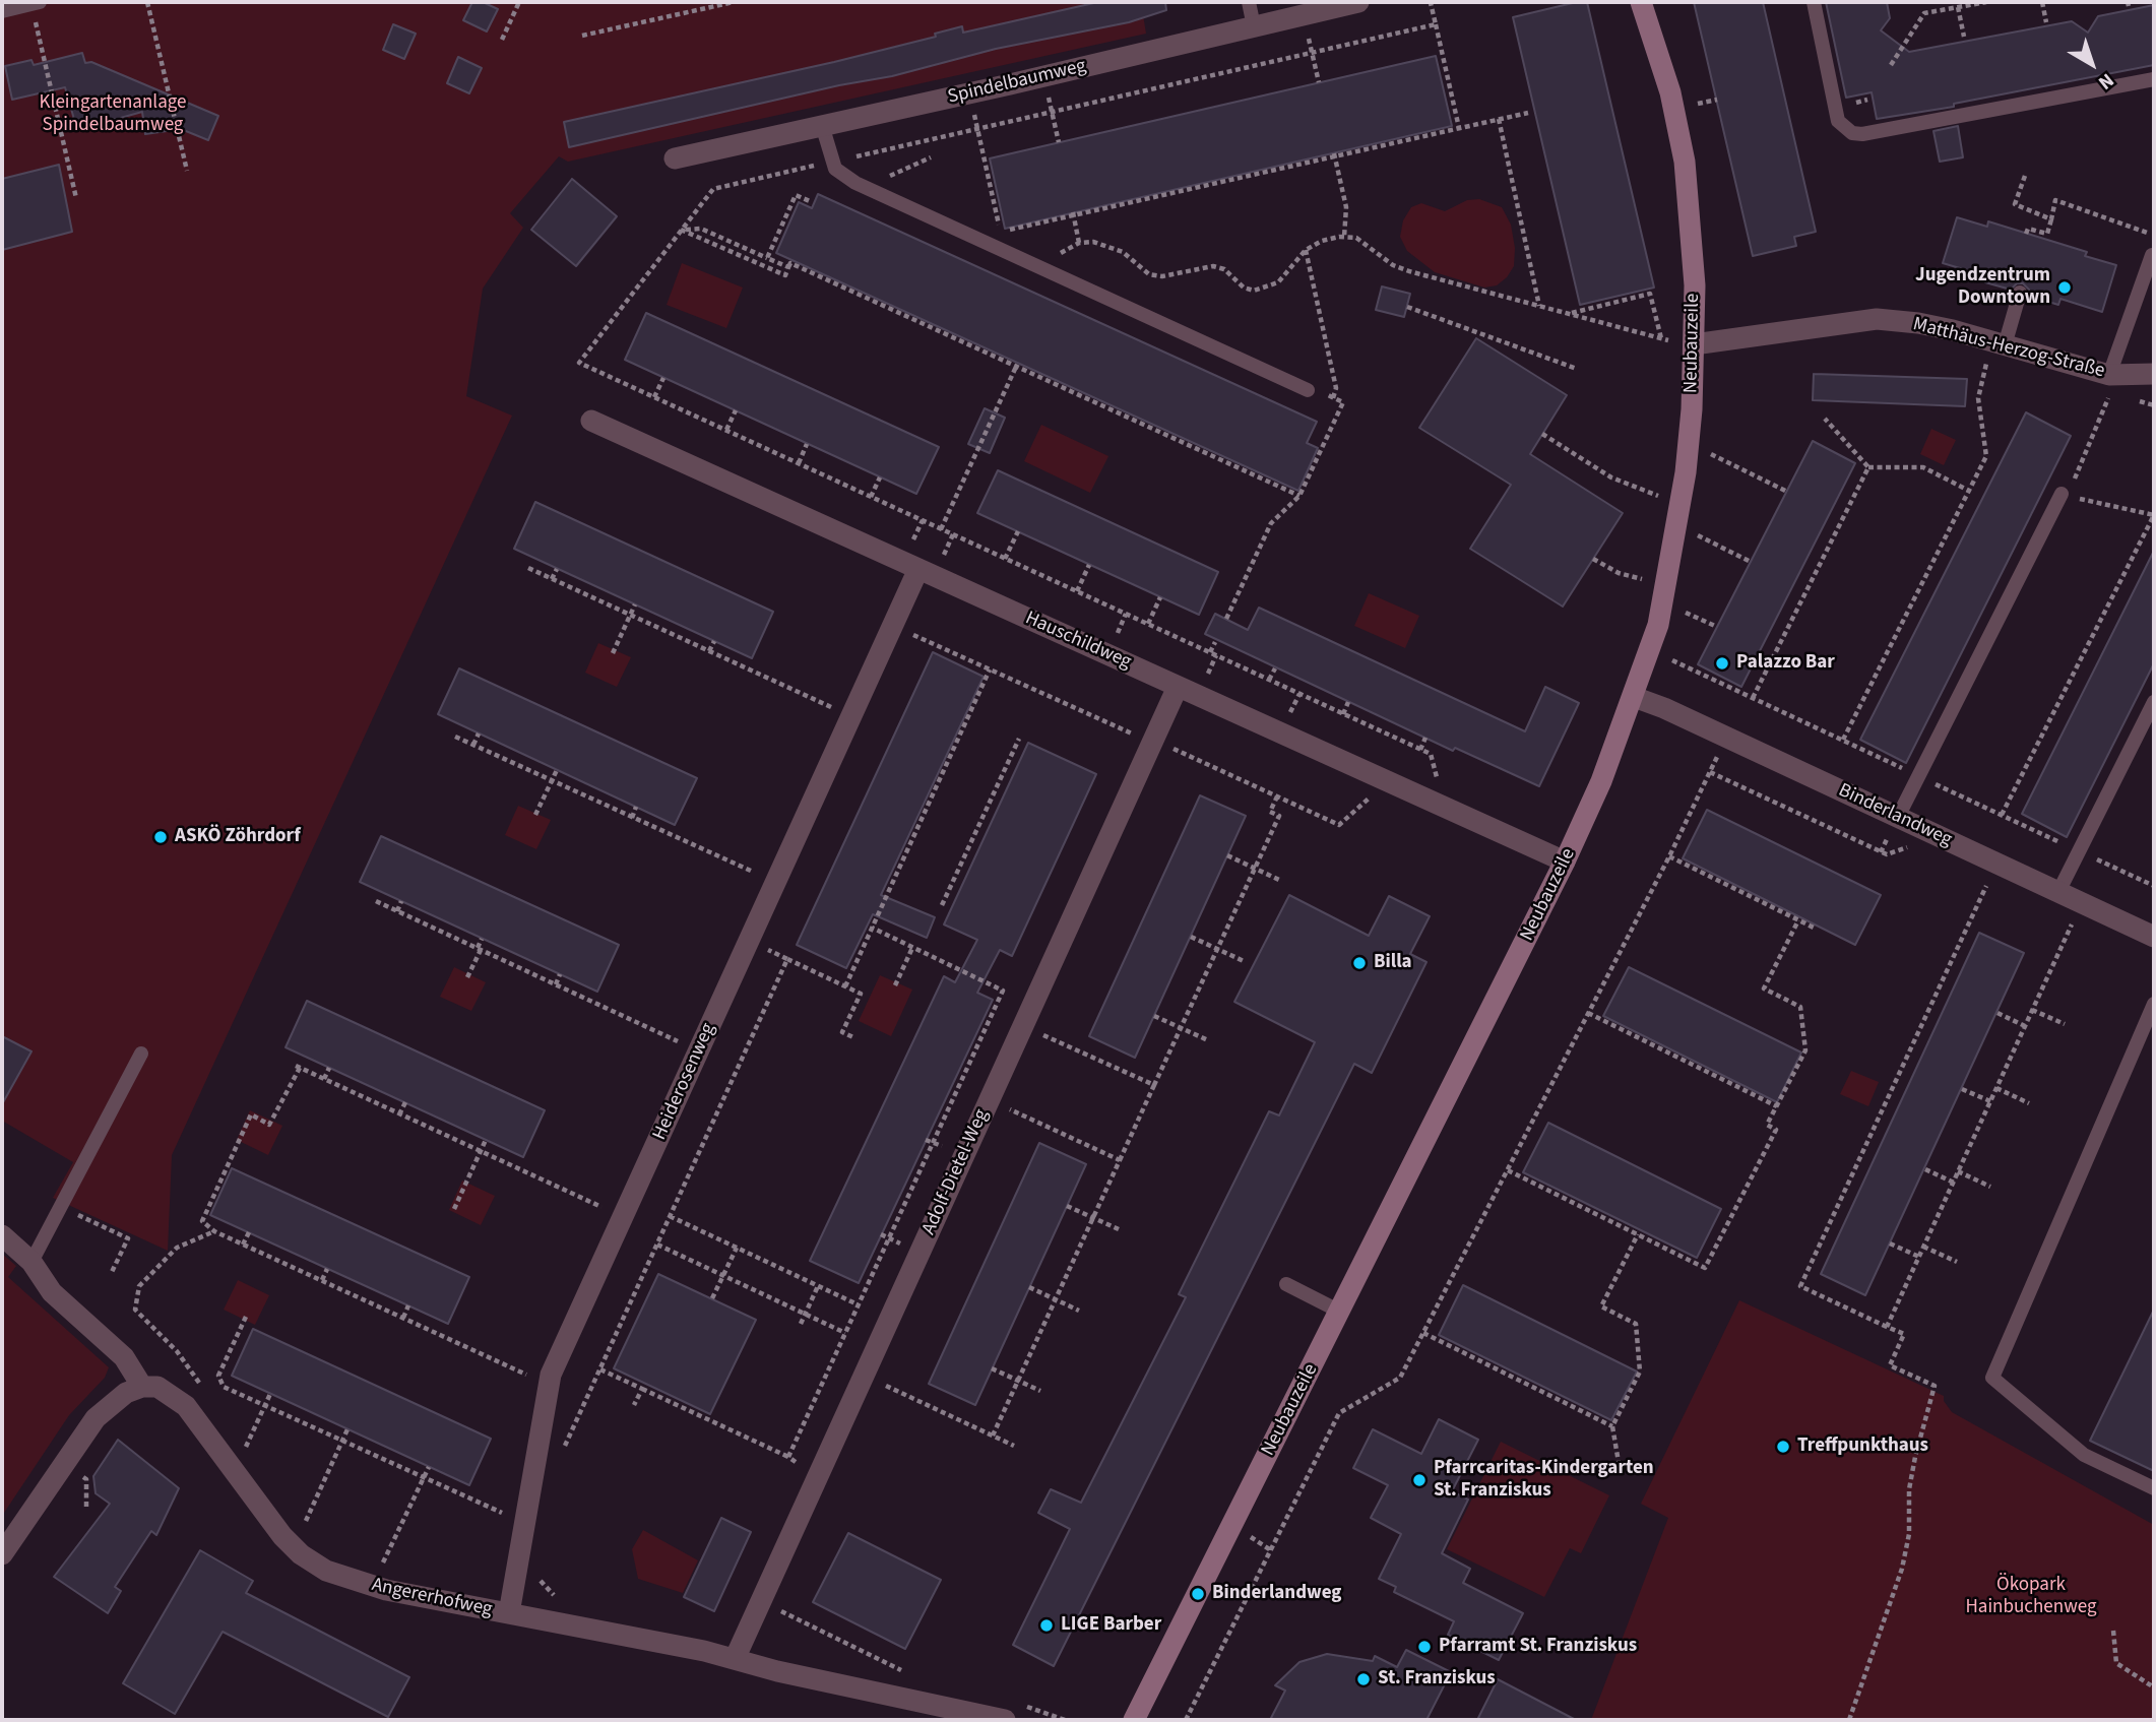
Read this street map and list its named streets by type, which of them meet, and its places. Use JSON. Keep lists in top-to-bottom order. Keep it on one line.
{"streets":{"street":["Spindelbaumweg","Neubauzeile","Matthäus-Herzog-Straße","Hauschildweg","Binderlandweg","Heiderosenweg","Adolf-Dietel-Weg","Angererhofweg"]},"crossings":[["Neubauzeile","Matthäus-Herzog-Straße"],["Neubauzeile","Hauschildweg"],["Neubauzeile","Binderlandweg"],["Hauschildweg","Heiderosenweg"],["Hauschildweg","Adolf-Dietel-Weg"],["Heiderosenweg","Angererhofweg"],["Adolf-Dietel-Weg","Angererhofweg"]],"parks":["Kleingartenanlage Spindelbaumweg","Ökopark Hainbuchenweg"],"places":["Jugendzentrum Downtown","Palazzo Bar","ASKÖ Zöhrdorf","Billa","Treffpunkthaus","Pfarrcaritas-Kindergarten St. Franziskus","Binderlandweg","LIGE Barber","Pfarramt St. Franziskus","St. Franziskus"],"north":"bottom right"}
